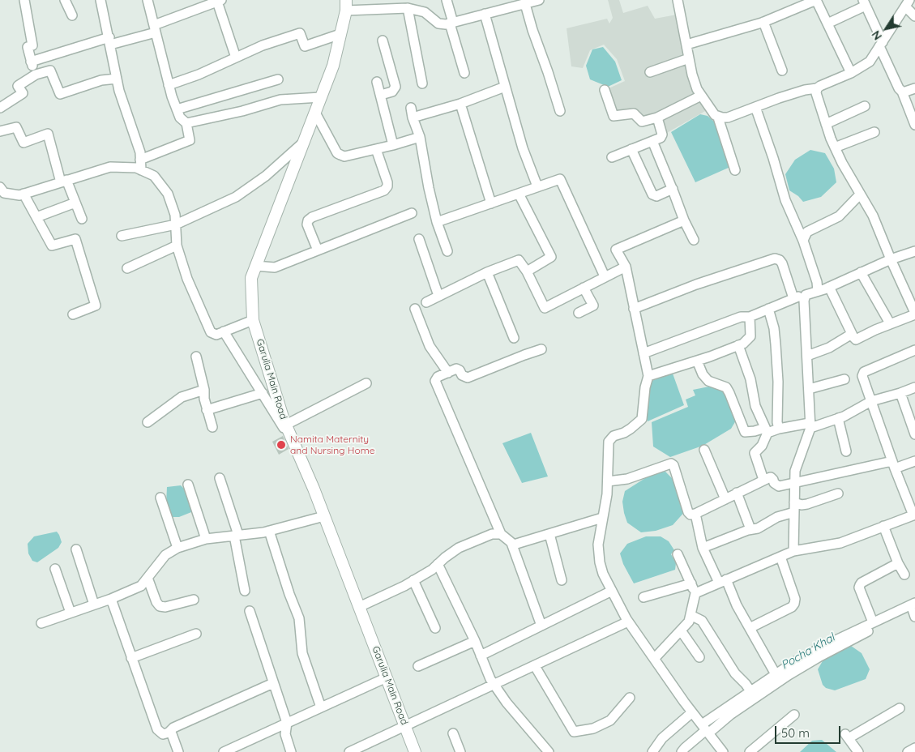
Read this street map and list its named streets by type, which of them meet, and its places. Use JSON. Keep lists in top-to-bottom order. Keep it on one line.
{"streets":{"street":["Garulia Main Road"]},"water":["Pocha Khal"],"places":["Namita Maternity and Nursing Home"],"scale_bar":"50 m","north":"bottom left"}
